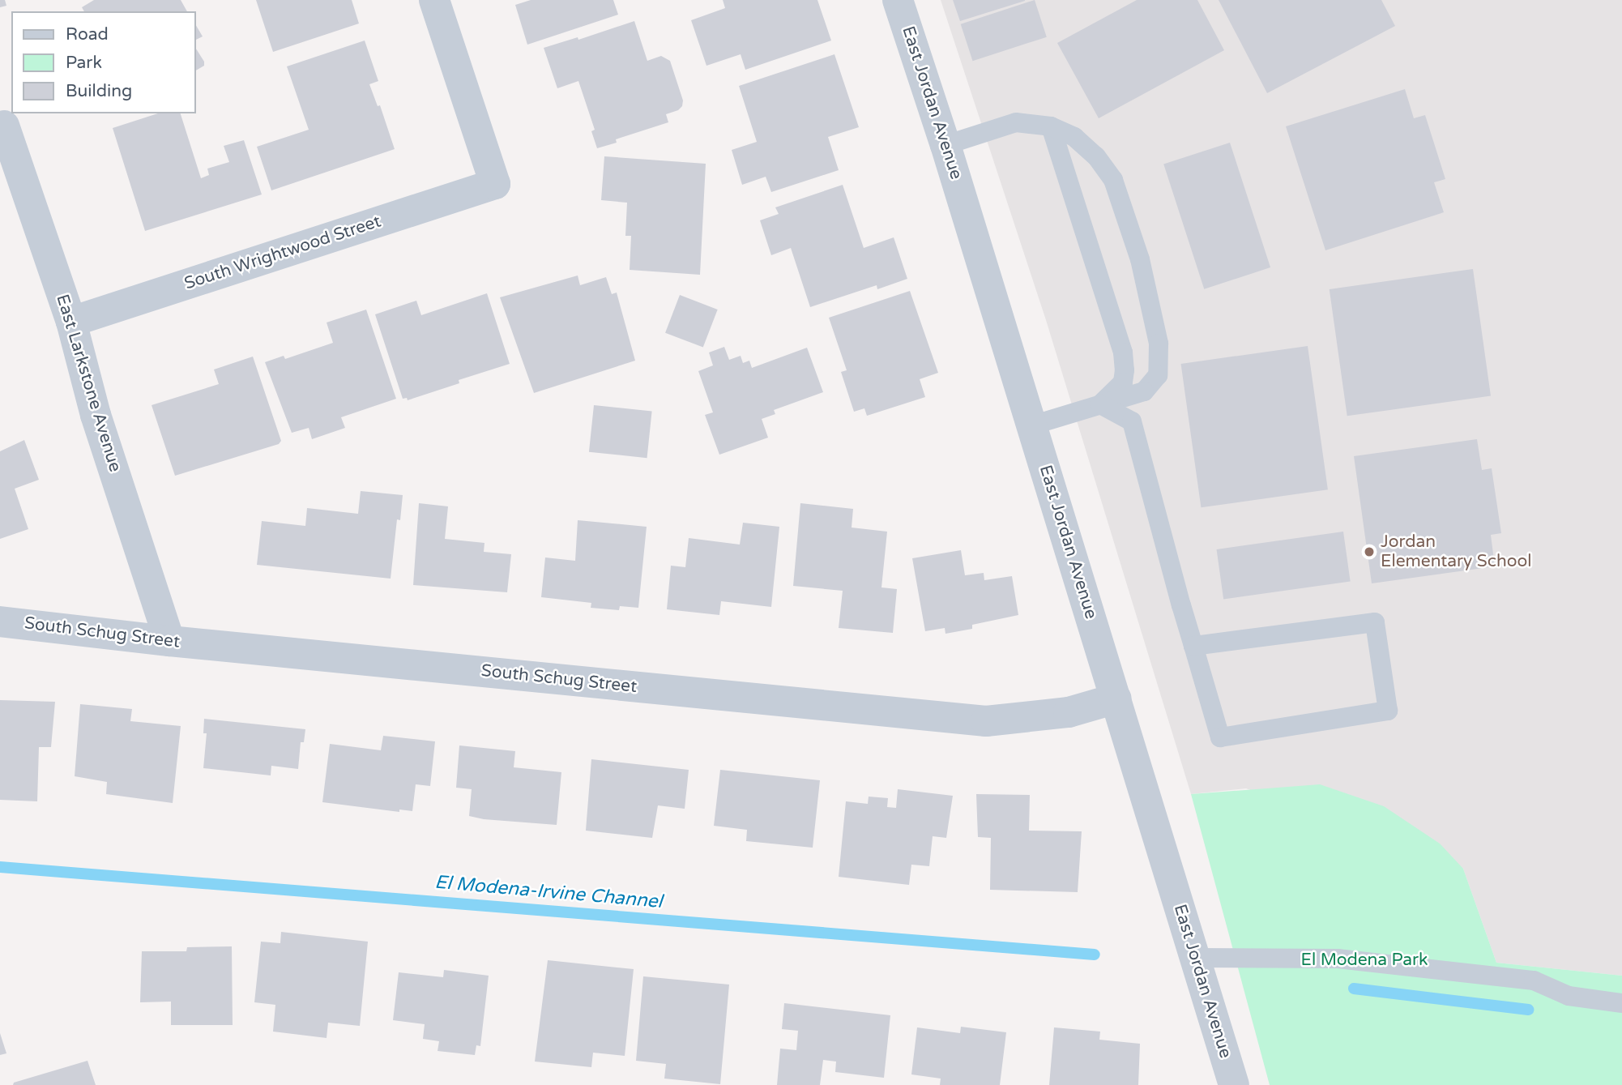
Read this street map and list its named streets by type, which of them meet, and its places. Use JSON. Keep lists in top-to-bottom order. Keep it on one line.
{"streets":{"street":["East Jordan Avenue","South Wrightwood Street","East Larkstone Avenue","South Schug Street"]},"crossings":[["East Jordan Avenue","South Schug Street"],["South Wrightwood Street","East Larkstone Avenue"],["East Larkstone Avenue","South Schug Street"]],"water":["El Modena-Irvine Channel"],"parks":["El Modena Park"],"places":["Jordan Elementary School"],"legend":["Road","Park","Building"]}
